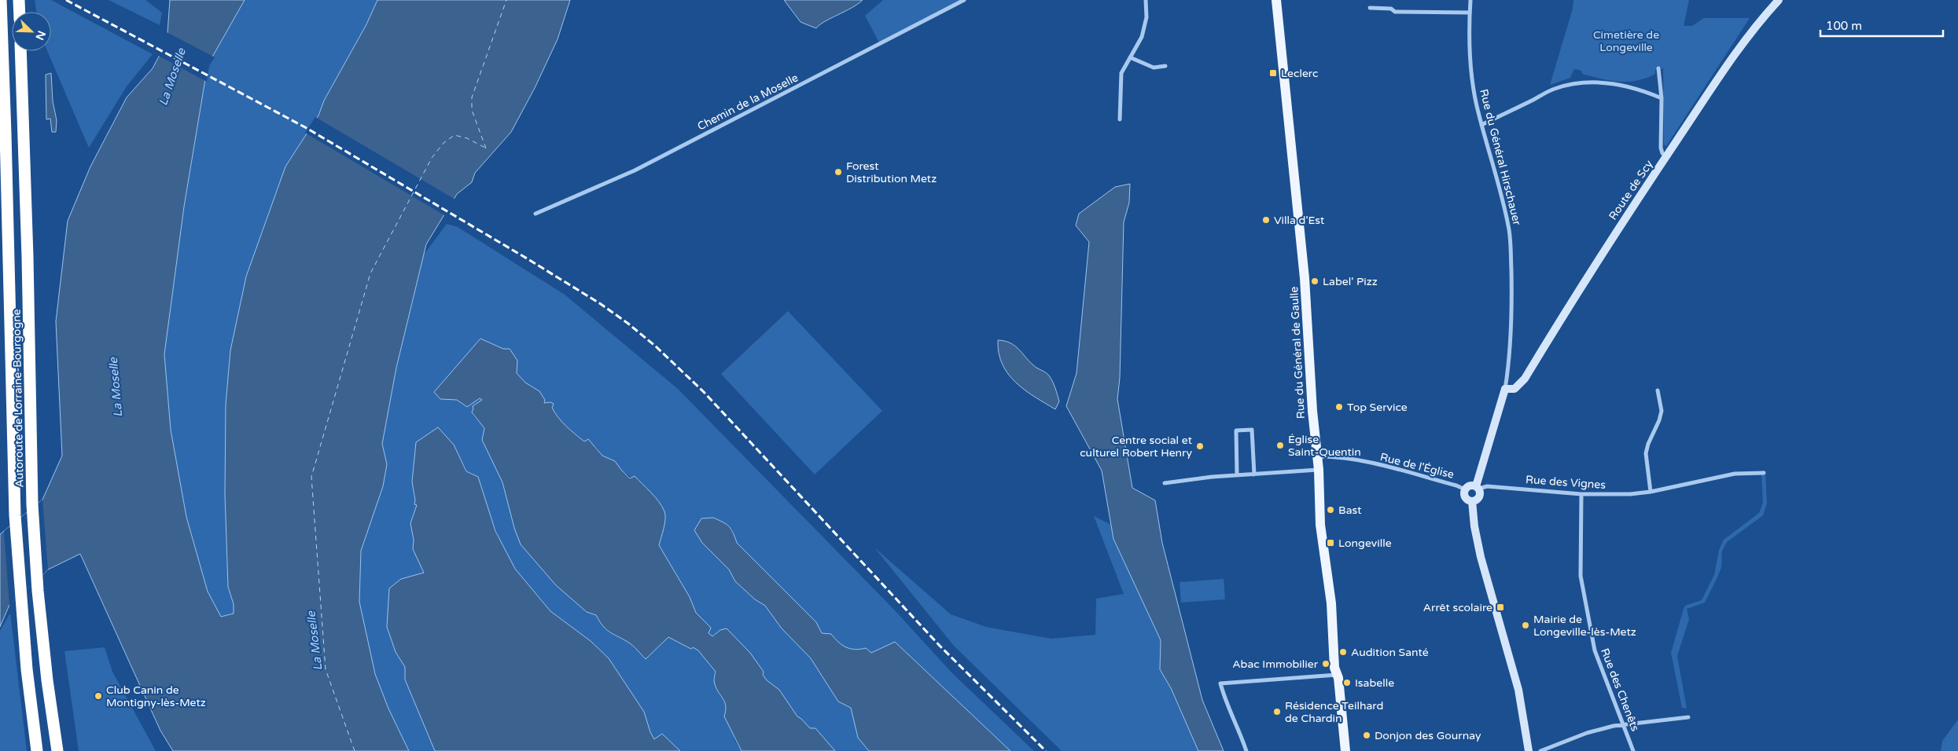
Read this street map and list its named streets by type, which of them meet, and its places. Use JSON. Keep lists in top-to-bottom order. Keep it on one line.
{"streets":{"highway":["Autoroute de Lorraine-Bourgogne"],"main road":["Rue du Général de Gaulle"],"street":["Chemin de la Moselle","Rue du Général Hirschauer","Route de Scy","Rue de l'Église","Rue des Vignes","Rue des Chenêts"]},"crossings":[["Rue du Général Hirschauer","Route de Scy"],["Rue du Général de Gaulle","Rue de l'Église"],["Rue de l'Église","Rue des Vignes"],["Rue des Vignes","Rue des Chenêts"]],"water":["La Moselle"],"parks":["Cimetière de Longeville"],"places":{"transit":["Leclerc","Longeville","Arrêt scolaire"],"other":["Forest Distribution Metz","Villa d'Est","Label' Pizz","Top Service","Église Saint-Quentin","Centre social et culturel Robert Henry","Bast","Mairie de Longeville-lès-Metz","Audition Santé","Abac Immobilier","Isabelle","Club Canin de Montigny-lès-Metz","Résidence Teilhard de Chardin","Donjon des Gournay"]},"scale_bar":"100 m","north":"bottom right"}
